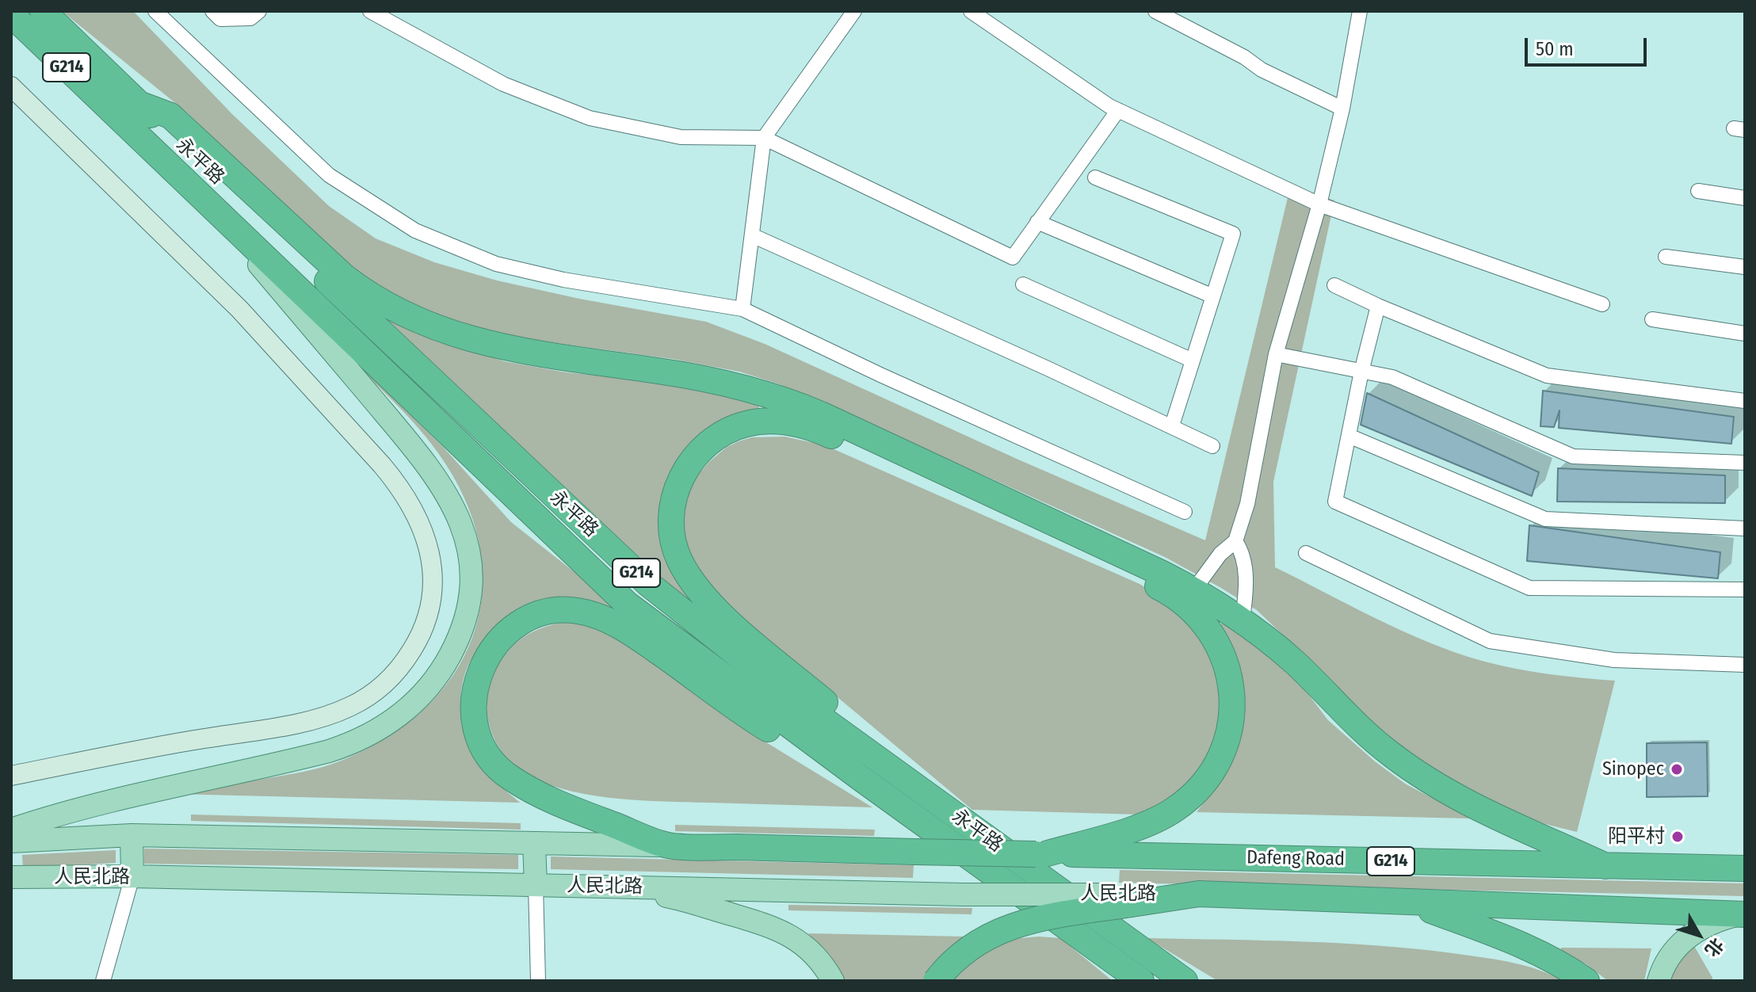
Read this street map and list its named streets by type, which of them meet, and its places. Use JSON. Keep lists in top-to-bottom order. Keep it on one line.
{"streets":{"highway":["G214","永平路","Dafeng Road","人民北路"]},"crossings":[["Dafeng Road","人民北路"]],"places":["Sinopec","阳平村"],"scale_bar":"50 m","north":"bottom right"}
